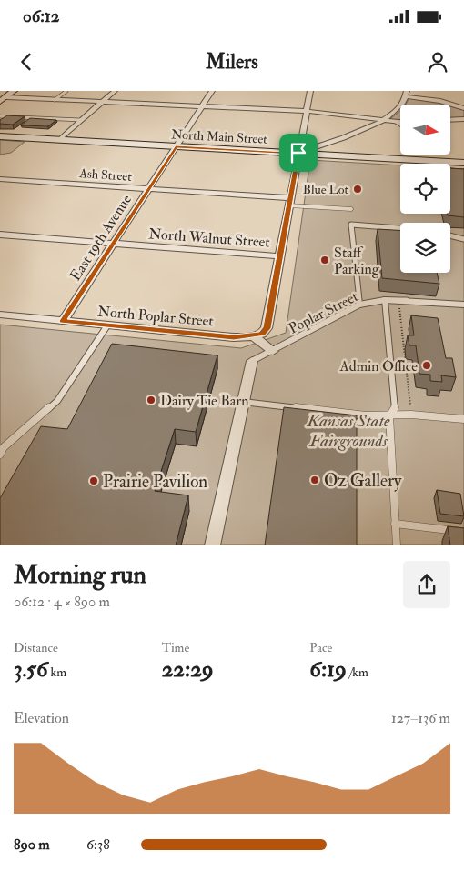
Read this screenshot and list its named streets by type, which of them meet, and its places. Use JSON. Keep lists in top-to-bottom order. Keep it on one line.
{"streets":{"main road":["North Main Street"],"street":["Ash Street","East 19th Avenue","North Walnut Street","North Poplar Street"],"lane":["Poplar Street"]},"crossings":[["North Main Street","East 19th Avenue"],["Ash Street","East 19th Avenue"],["East 19th Avenue","North Walnut Street"],["East 19th Avenue","North Poplar Street"]],"parks":["Kansas State Fairgrounds"],"places":["Blue Lot","Staff Parking","Admin Office","Dairy Tie Barn","Oz Gallery","Prairie Pavilion"],"north":"right","page":{"status":"06:12","header":"Milers","heading":["Morning run","06:12 · 4 × 890 m"],"stats":[["Distance","3.56 km"],["Time","22:29"],["Pace","6:19 /km"]],"chart":["Elevation","127–136 m"],"list":[{"name":"890 m","note":"6:38"}]}}
